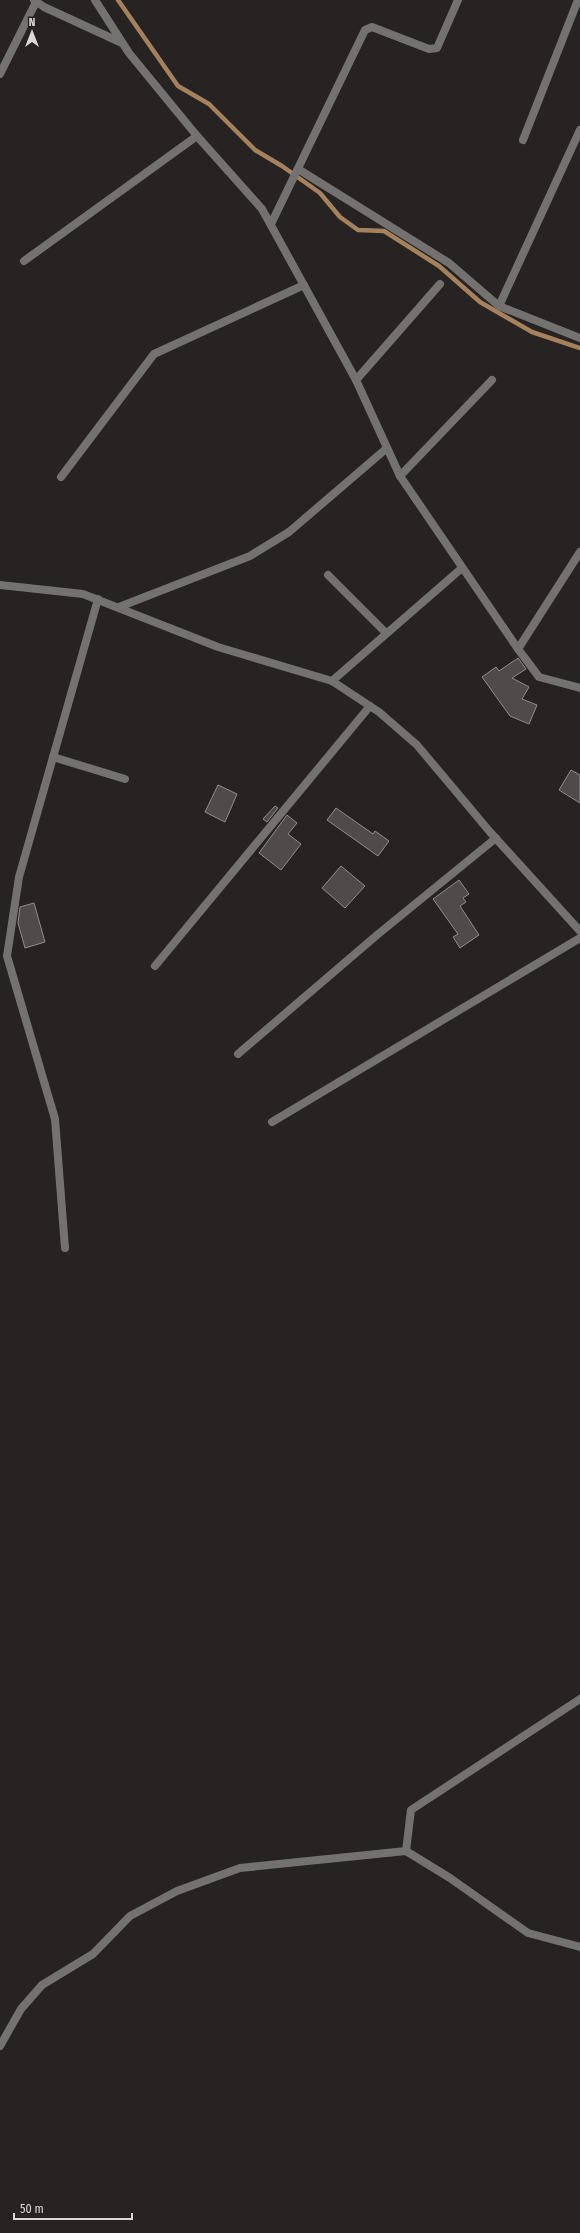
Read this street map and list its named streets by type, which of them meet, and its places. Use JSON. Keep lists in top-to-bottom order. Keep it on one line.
{"scale_bar":"50 m","north":"top"}
